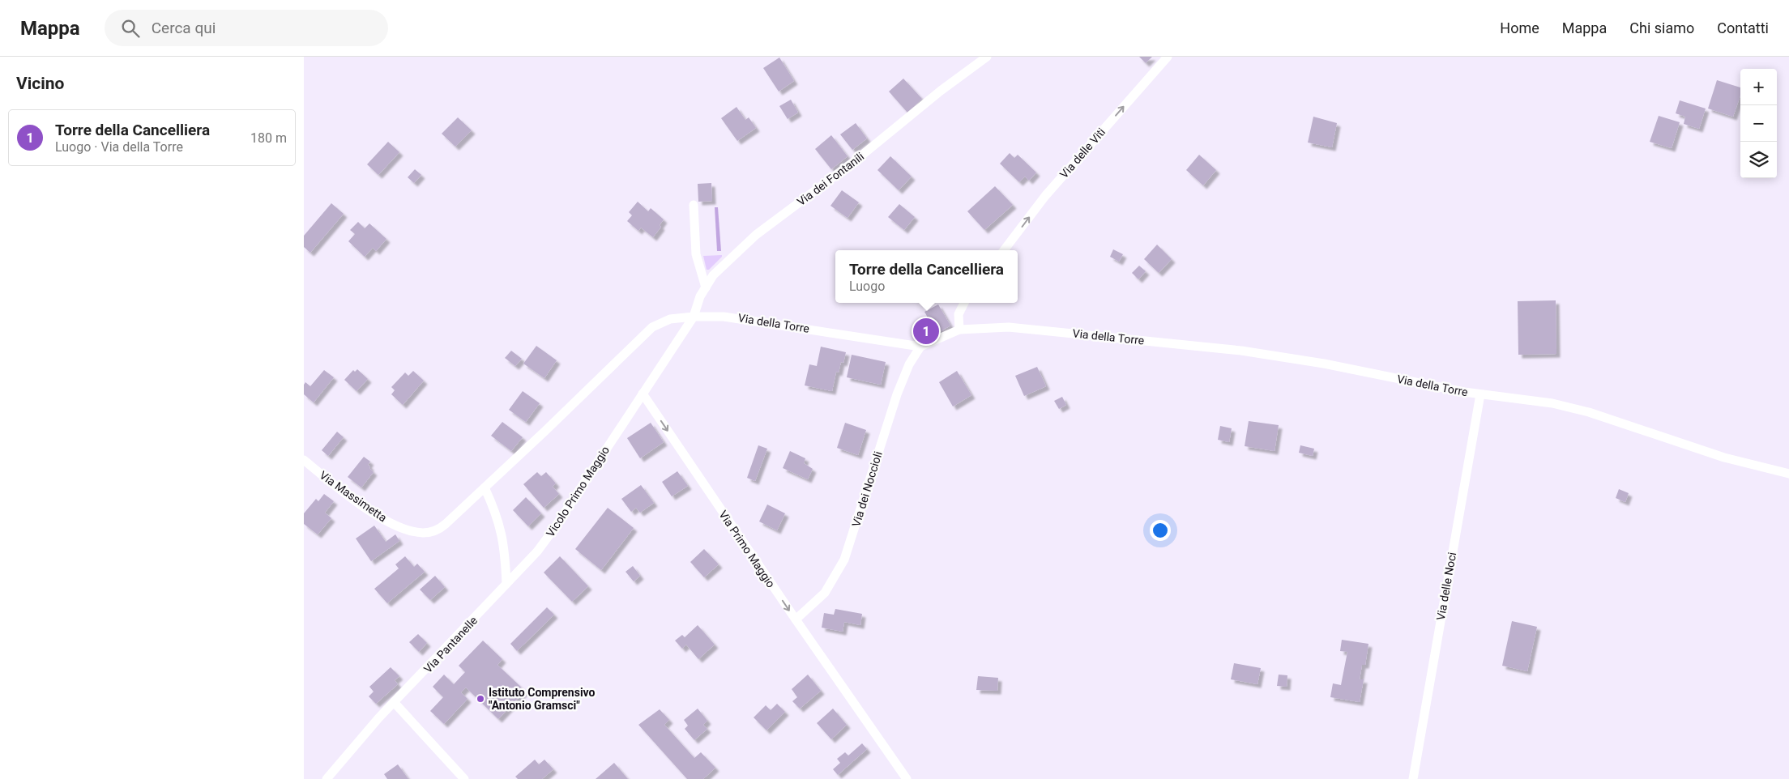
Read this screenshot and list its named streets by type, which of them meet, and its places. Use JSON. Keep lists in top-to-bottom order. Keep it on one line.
{"streets":{"street":["Via delle Viti","Via dei Fontanili","Via della Torre","Via dei Noccioli","Vicolo Primo Maggio","Via Massimetta","Via Primo Maggio","Via delle Noci","Via Pantanelle"]},"crossings":[["Via dei Fontanili","Via della Torre"],["Via della Torre","Via dei Noccioli"],["Via della Torre","Via Massimetta"],["Via della Torre","Via delle Noci"],["Via dei Noccioli","Via Primo Maggio"],["Vicolo Primo Maggio","Via Primo Maggio"],["Vicolo Primo Maggio","Via Pantanelle"]],"one_way":["Via delle Viti","Via Primo Maggio"],"places":["Istituto Comprensivo \"Antonio Gramsci\""],"page":{"header":"Mappa","search":"Cerca qui","nav":["Home","Mappa","Chi siamo","Contatti"],"heading":"Vicino","map_buttons":["+","−"],"list":[{"mark":"1","name":"Torre della Cancelliera","note":"Luogo · Via della Torre","value":"180 m"}],"popup":["Torre della Cancelliera","Luogo"],"pins":"1"}}
